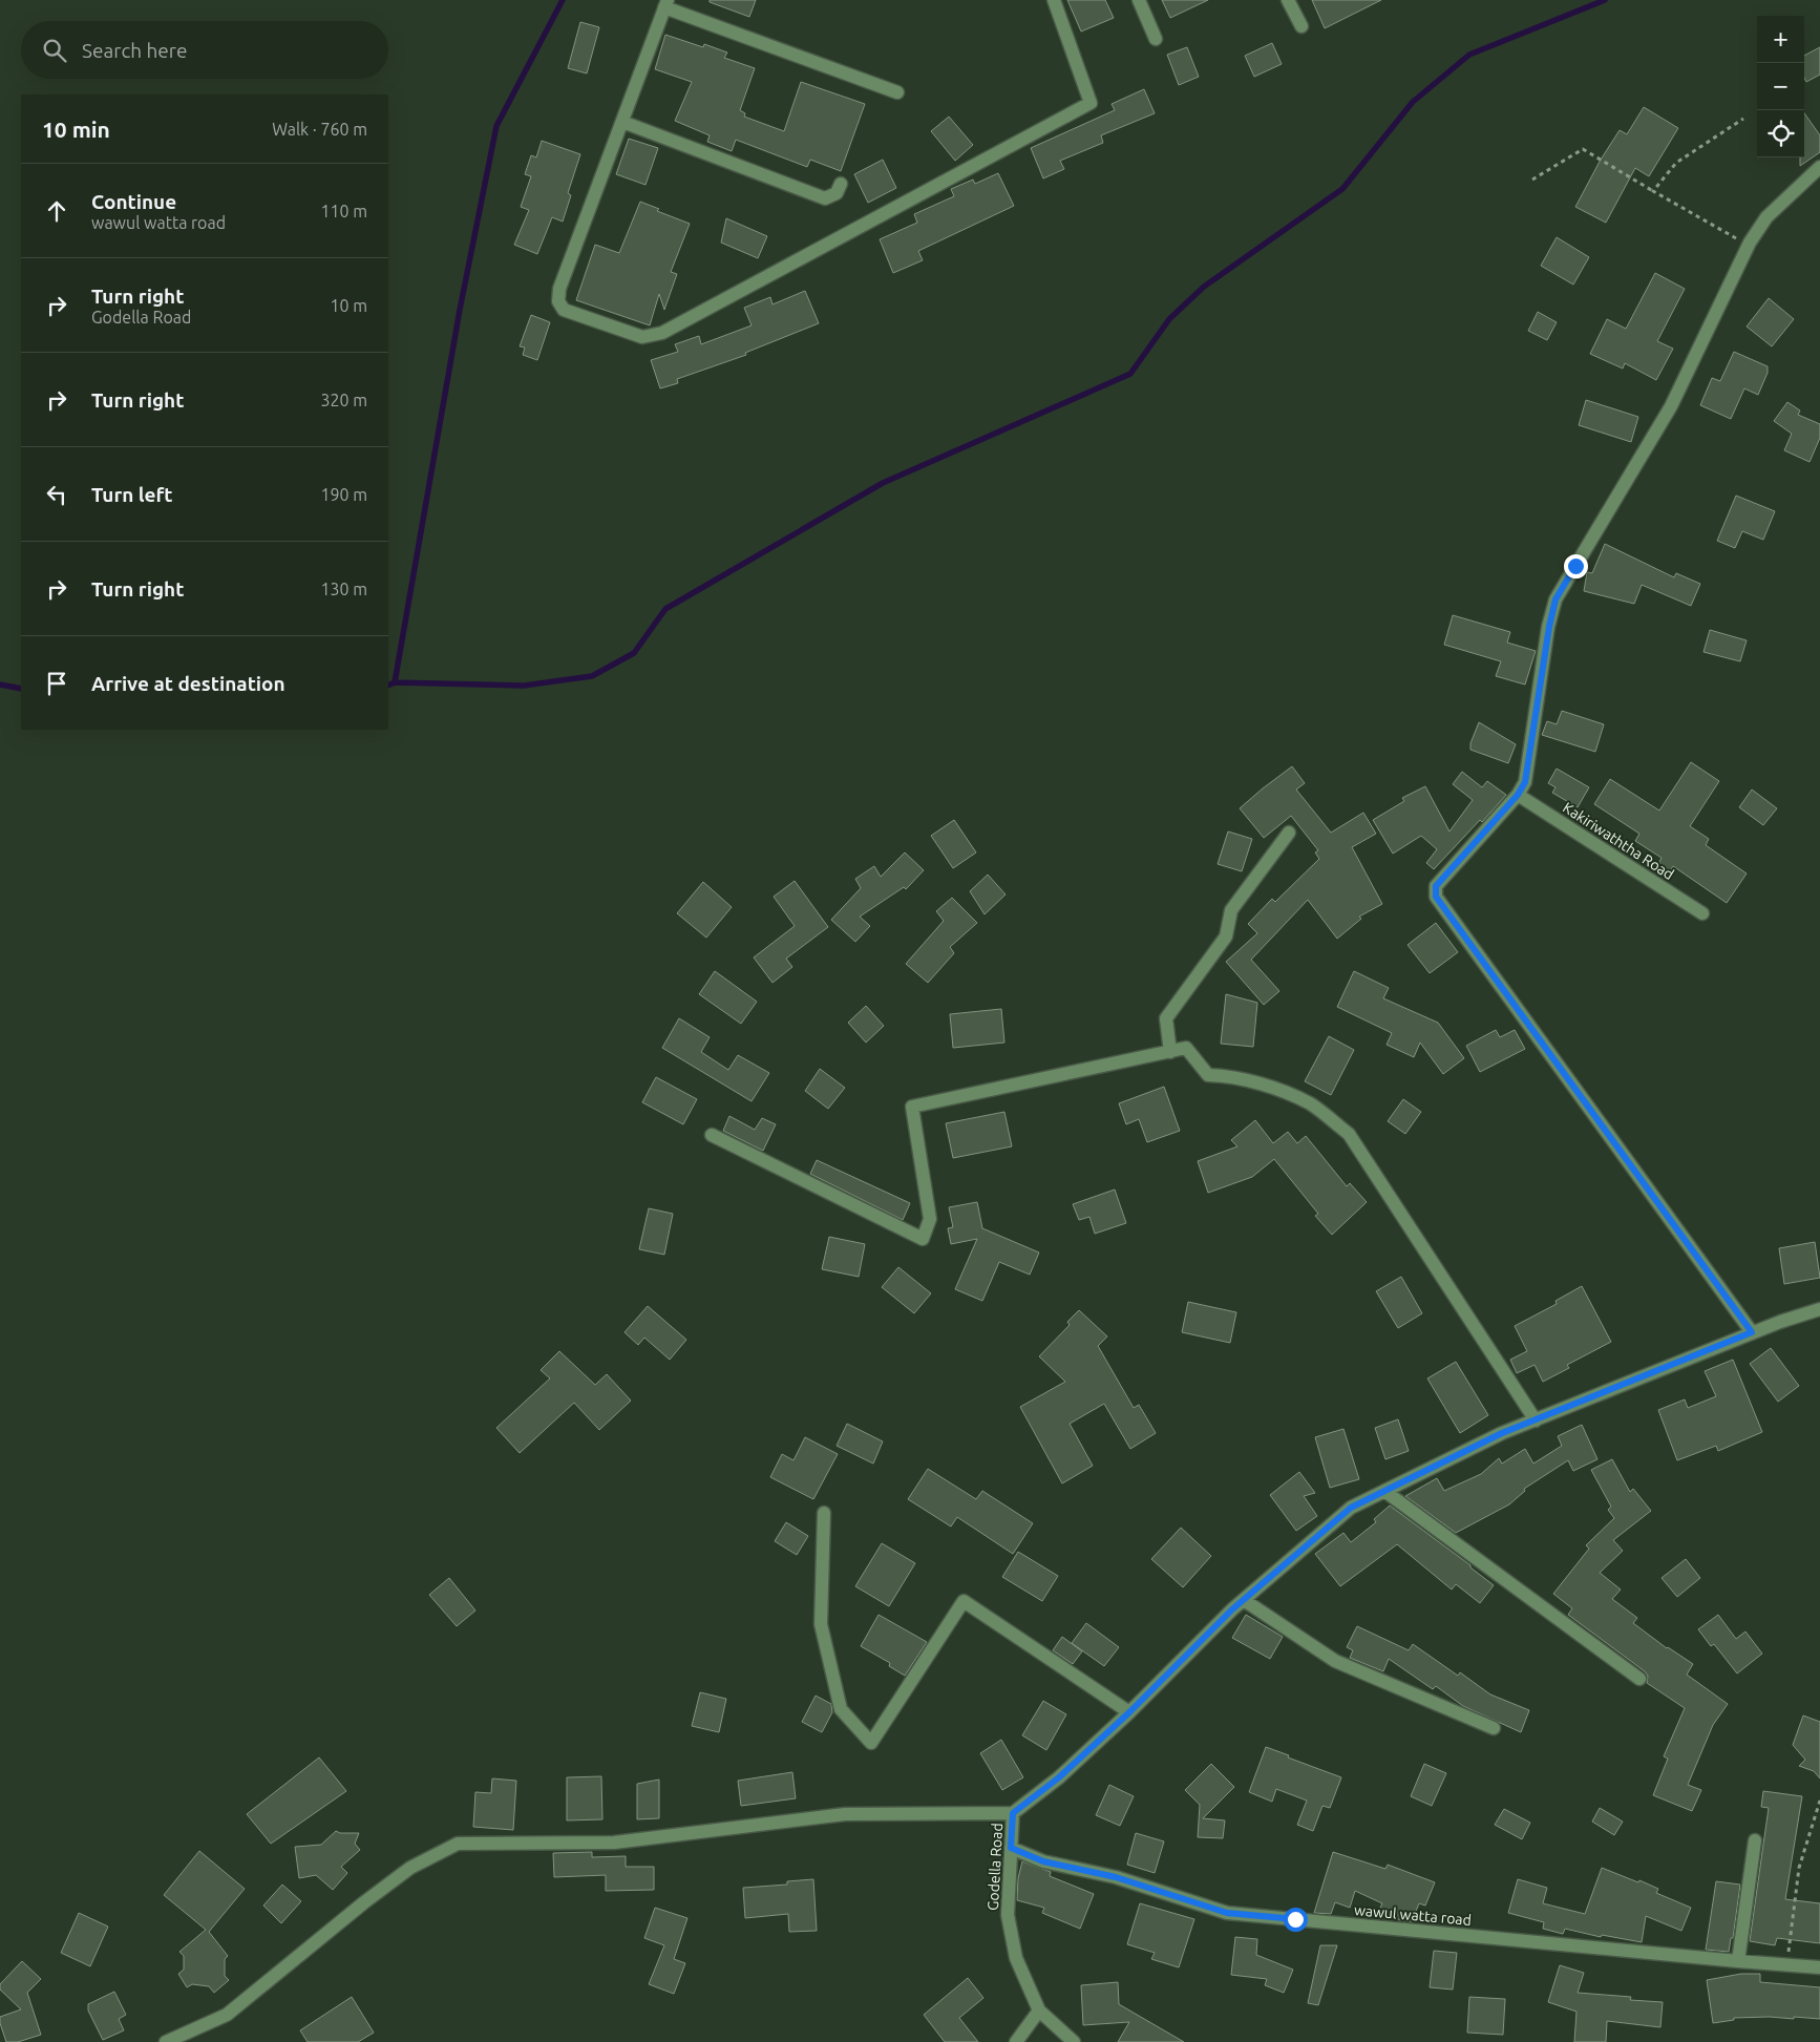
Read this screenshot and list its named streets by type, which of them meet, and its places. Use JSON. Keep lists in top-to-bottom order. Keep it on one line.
{"streets":{"street":["Kakiriwaththa Road","Godella Road","wawul watta road"]},"crossings":[["Godella Road","wawul watta road"]],"page":{"map_buttons":["+","−"],"search":"Search here","heading":["10 min","Walk · 760 m"],"list":[["Continue","wawul watta road","110 m"],["Turn right","Godella Road","10 m"],["Turn right","320 m"],["Turn left","190 m"],["Turn right","130 m"],"Arrive at destination"]}}
